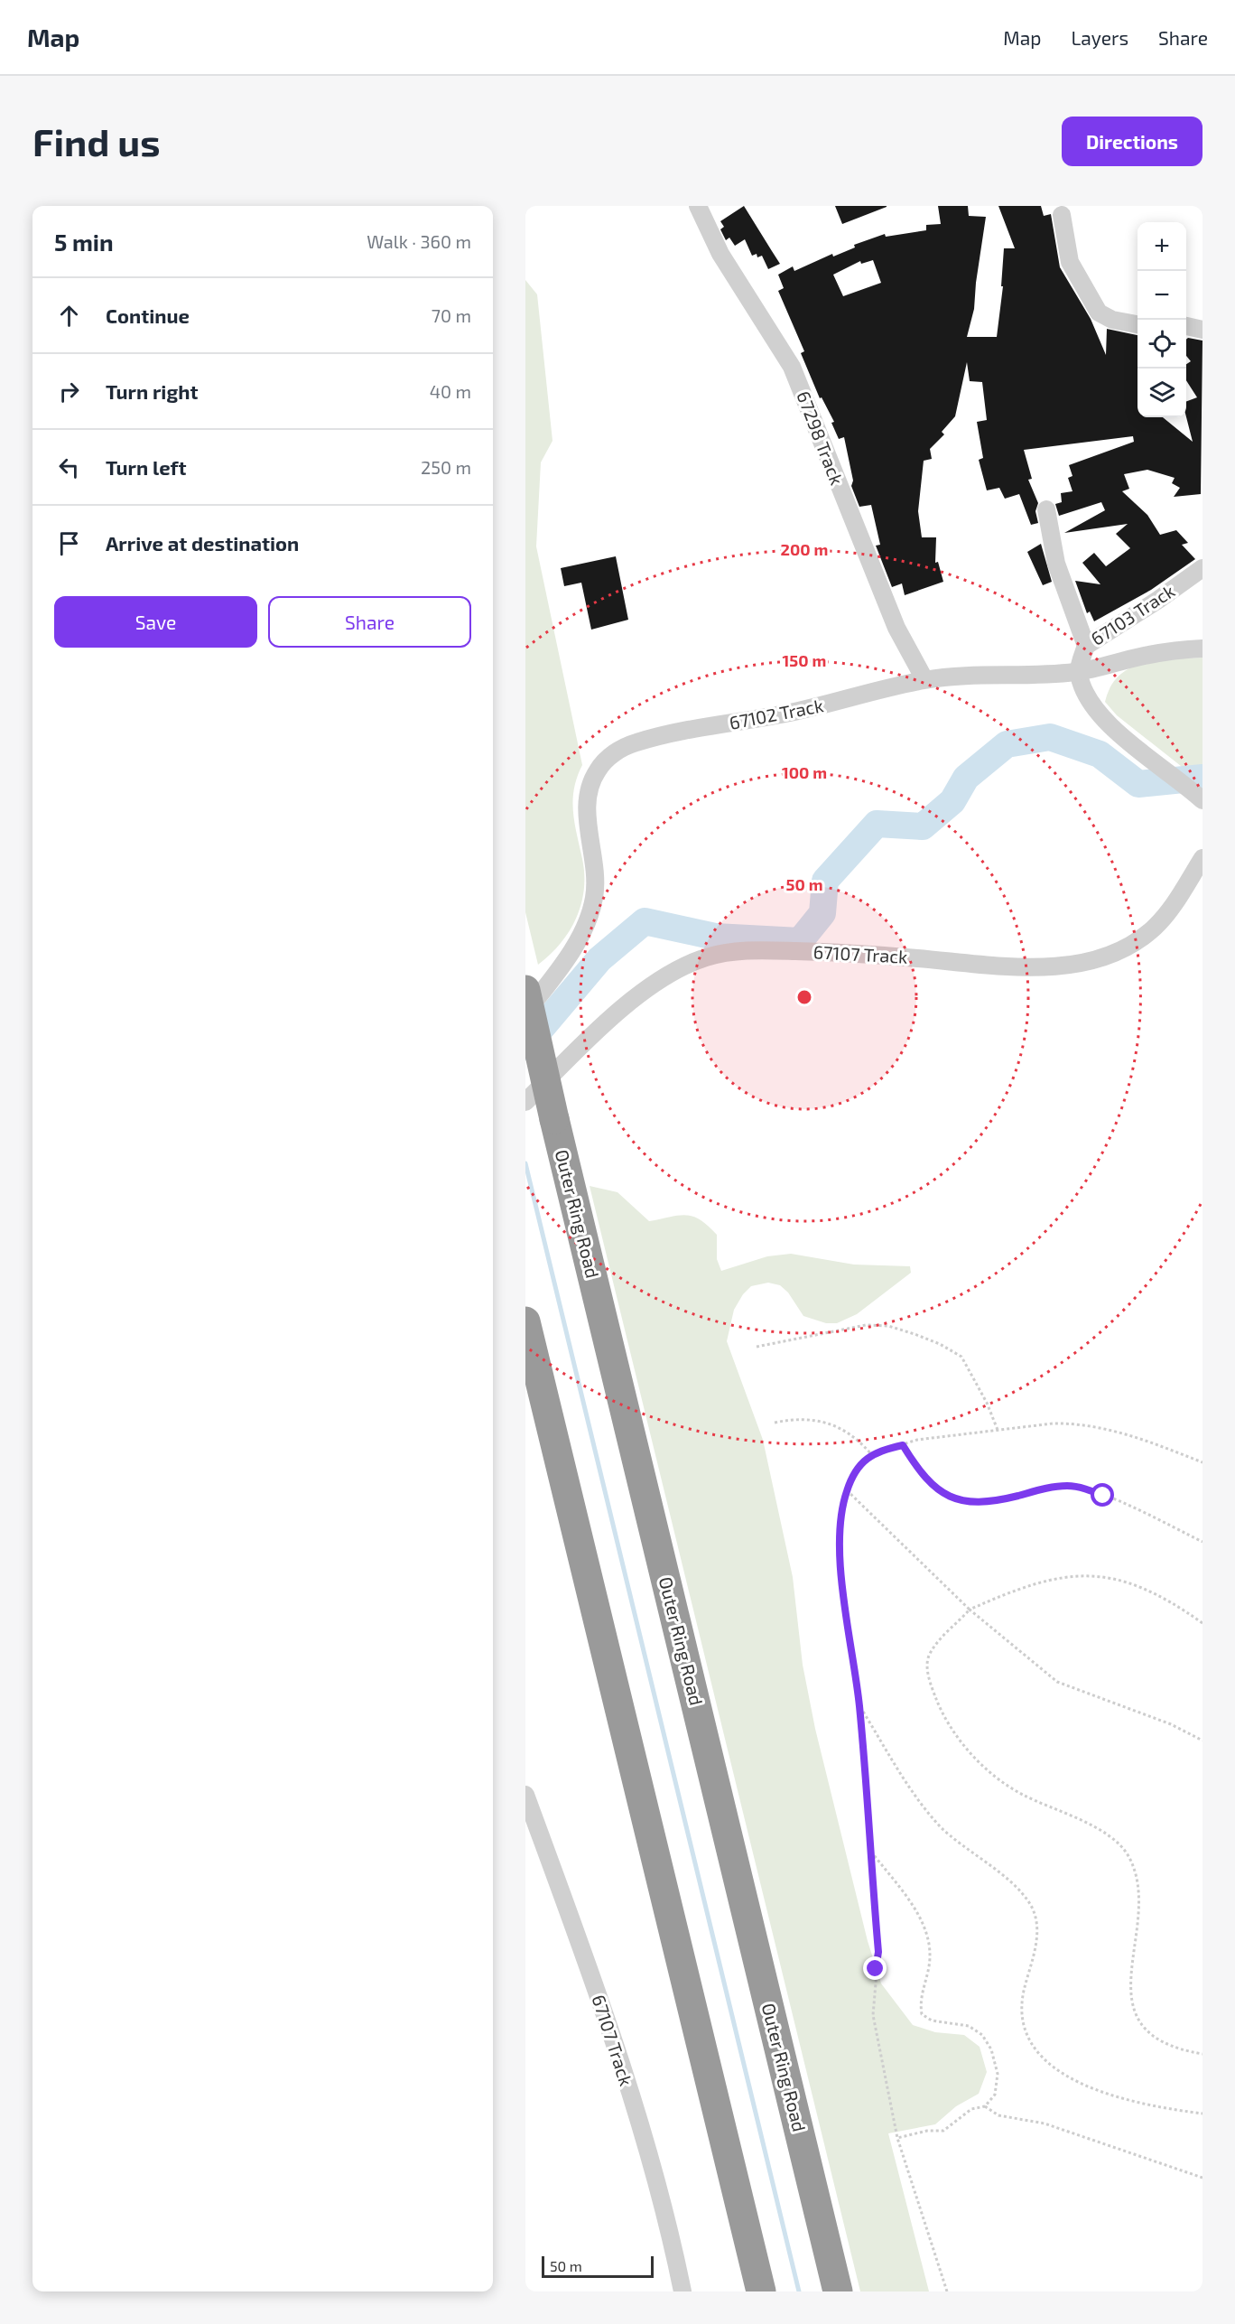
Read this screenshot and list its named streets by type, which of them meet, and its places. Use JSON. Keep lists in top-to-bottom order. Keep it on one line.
{"streets":{"highway":["Outer Ring Road"],"street":["67298 Track","67103 Track","67102 Track","67107 Track"]},"crossings":[["67298 Track","67102 Track"],["67103 Track","67102 Track"],["67102 Track","Outer Ring Road"]],"scale_bar":"50 m","page":{"header":"Map","nav":["Map","Layers","Share"],"buttons":["Directions",["Save","Share"]],"title":"Find us","heading":["5 min","Walk · 360 m"],"map_buttons":["+","−"],"list":[["Continue","70 m"],["Turn right","40 m"],["Turn left","250 m"],"Arrive at destination"],"scale":"50 m"},"rings":["200 m","150 m","100 m","50 m"]}
